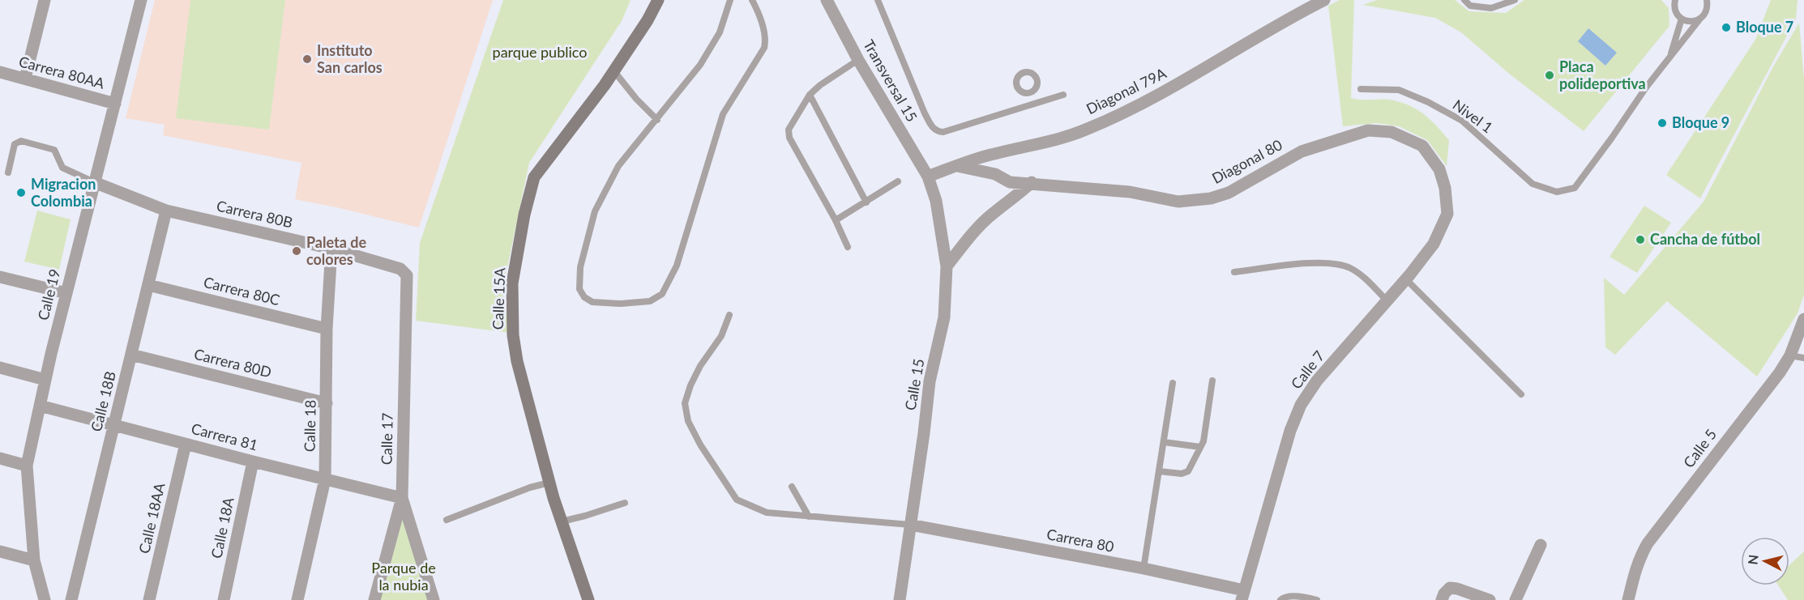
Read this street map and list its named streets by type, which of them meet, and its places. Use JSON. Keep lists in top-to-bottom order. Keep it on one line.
{"streets":{"street":["Carrera 80AA","Transversal 15","Diagonal 79A","Diagonal 80","Carrera 80B","Carrera 80C","Calle 19","Calle 15A","Carrera 80D","Calle 7","Calle 15","Calle 18B","Calle 18","Carrera 81","Calle 17","Calle 5","Calle 18AA","Calle 18A","Carrera 80"],"lane":["Nivel 1"]},"crossings":[["Carrera 80AA","Calle 19"],["Transversal 15","Diagonal 79A"],["Transversal 15","Calle 15"],["Diagonal 79A","Diagonal 80"],["Diagonal 79A","Calle 15"],["Diagonal 80","Calle 7"],["Carrera 80B","Calle 19"],["Carrera 80B","Calle 18B"],["Carrera 80B","Calle 18"],["Carrera 80B","Calle 17"],["Carrera 80C","Calle 18B"],["Carrera 80C","Calle 18"],["Calle 19","Carrera 81"],["Carrera 80D","Calle 18B"],["Carrera 80D","Calle 18"],["Calle 7","Carrera 80"],["Calle 15","Carrera 80"],["Calle 18B","Carrera 81"],["Calle 18","Carrera 81"],["Carrera 81","Calle 17"],["Carrera 81","Calle 18AA"],["Carrera 81","Calle 18A"]],"parks":["parque publico","Parque de la nubia"],"places":["Bloque 7","Instituto San carlos","Placa polideportiva","Bloque 9","Migracion Colombia","Cancha de fútbol","Paleta de colores"],"north":"left"}
